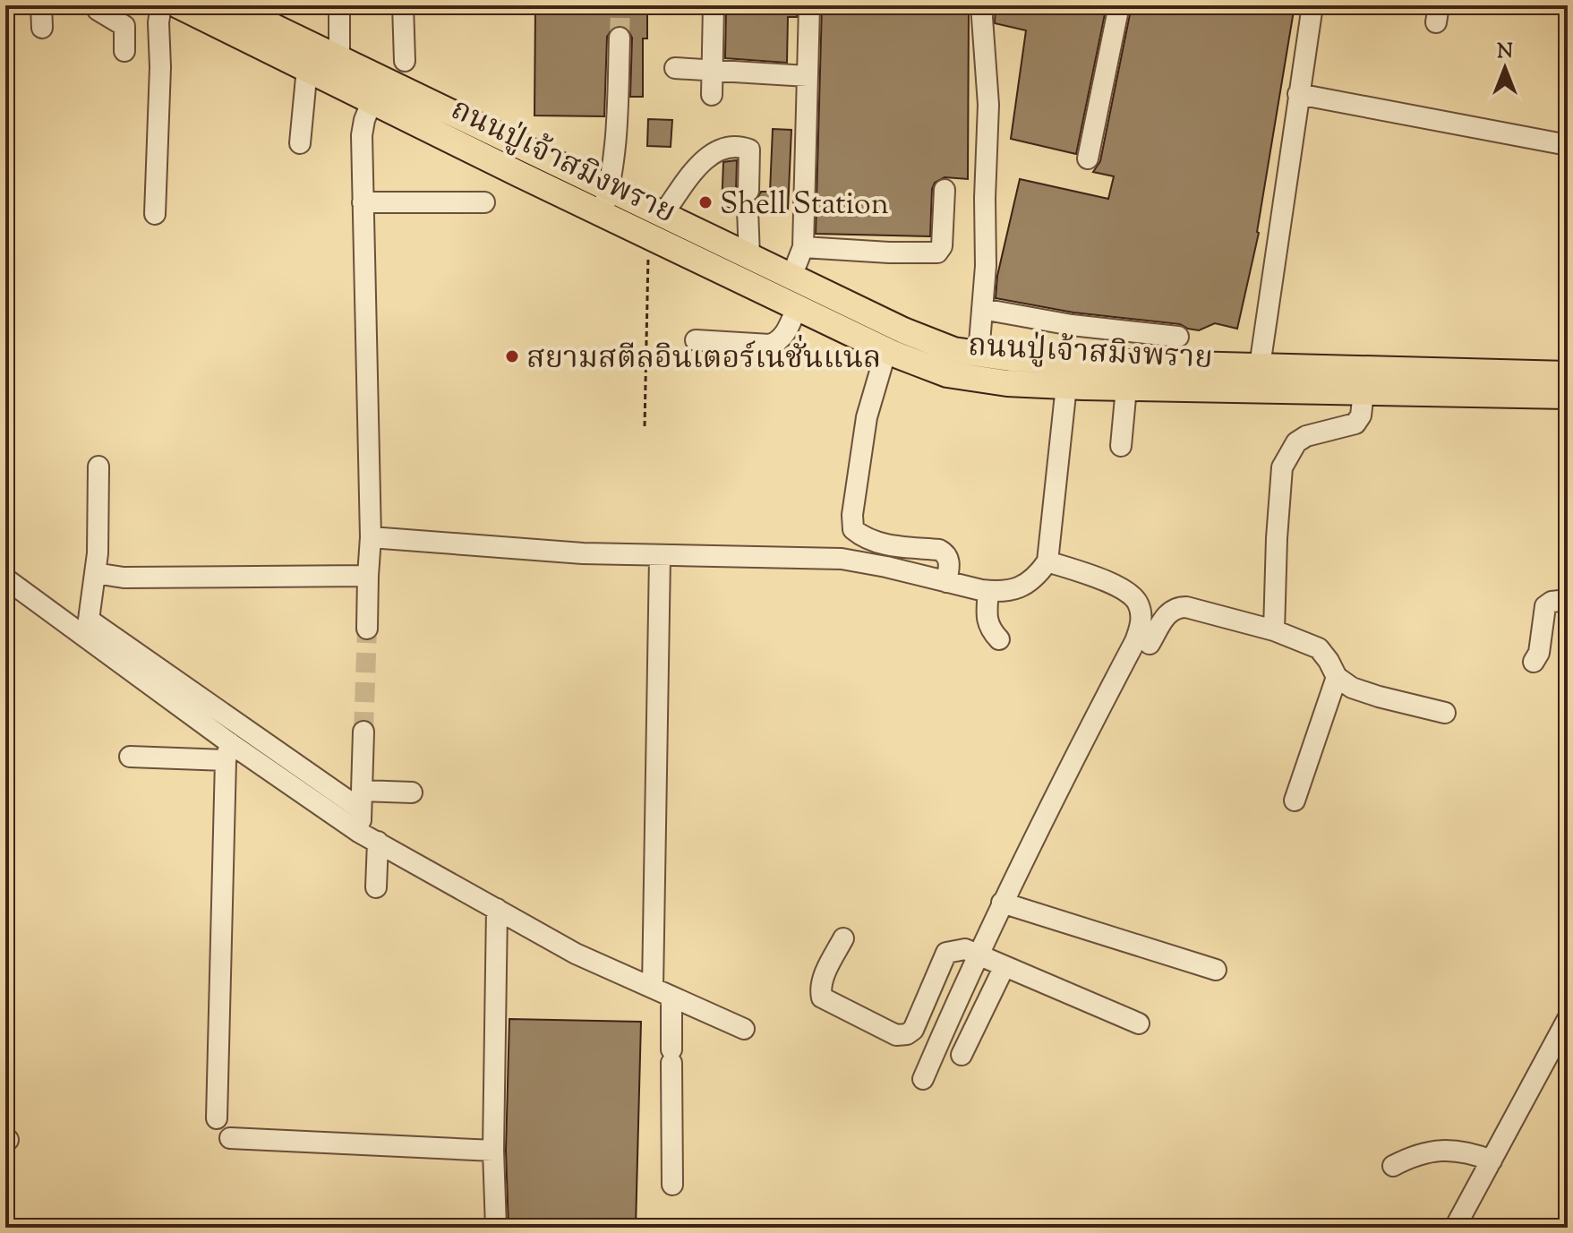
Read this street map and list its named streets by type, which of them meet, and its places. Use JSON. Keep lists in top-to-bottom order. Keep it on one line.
{"streets":{"main road":["ถนนปู่เจ้าสมิงพราย"]},"places":["Shell Station","สยามสตีลอินเตอร์เนชั่นแนล"],"north":"top"}
